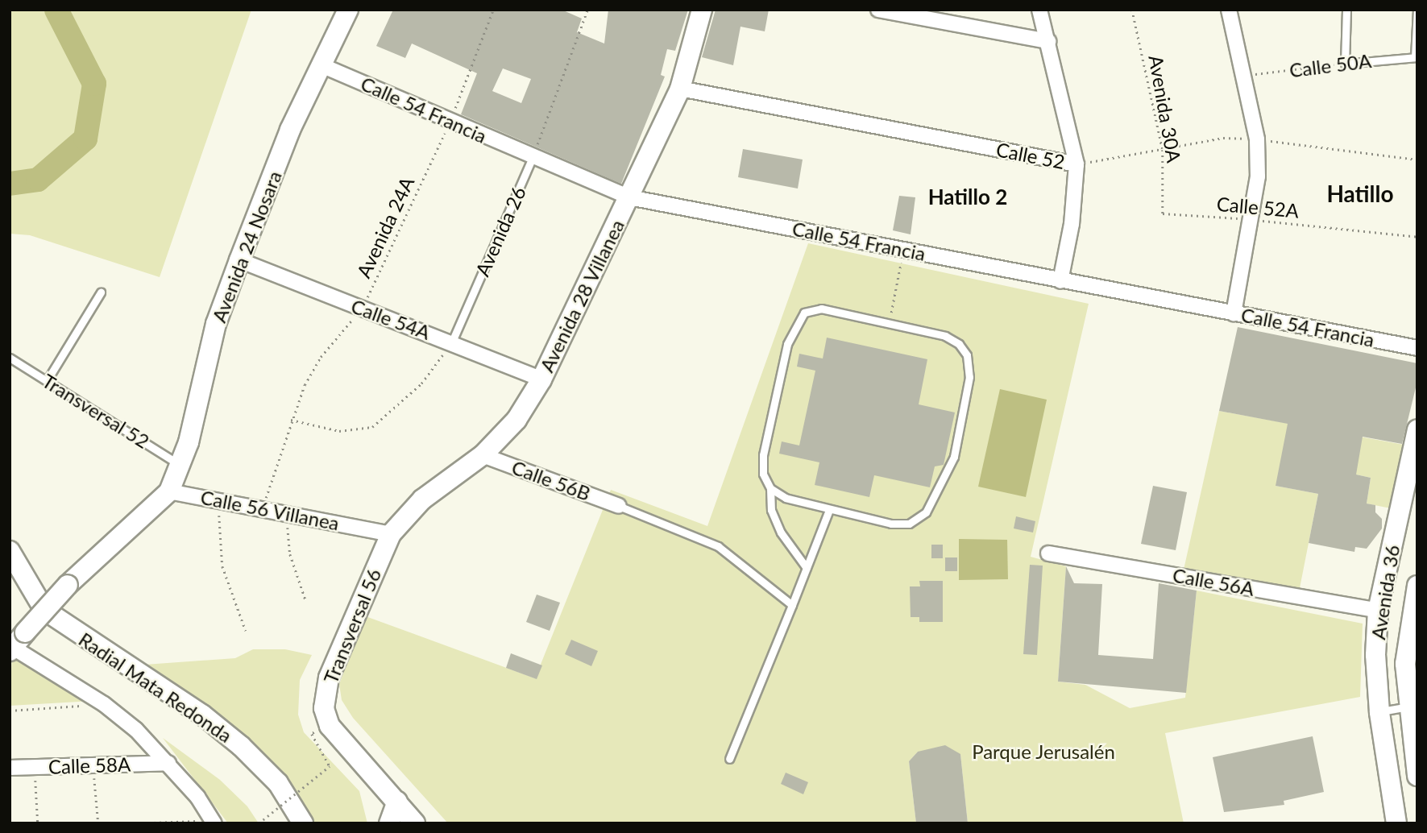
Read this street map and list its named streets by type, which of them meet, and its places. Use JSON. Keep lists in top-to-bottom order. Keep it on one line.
{"streets":{"street":["Calle 54 Francia","Calle 52","Avenida 24 Nosara","Avenida 28 Villanea","Calle 54A","Calle 56B","Calle 56 Villanea","Calle 56A","Avenida 36","Transversal 56","Radial Mata Redonda","Calle 58A"],"lane":["Calle 50A","Avenida 26","Transversal 52"],"path":["Avenida 30A","Calle 52A","Avenida 24A"]},"crossings":[["Avenida 30A","Calle 52"],["Avenida 30A","Calle 52A"],["Calle 54 Francia","Avenida 24A"],["Calle 54 Francia","Avenida 26"],["Calle 54 Francia","Avenida 24 Nosara"],["Calle 54 Francia","Avenida 28 Villanea"],["Calle 52","Avenida 28 Villanea"],["Avenida 24A","Calle 54A"],["Avenida 24A","Calle 56 Villanea"],["Avenida 26","Calle 54A"],["Avenida 24 Nosara","Calle 54A"],["Avenida 24 Nosara","Transversal 52"],["Avenida 24 Nosara","Calle 56 Villanea"],["Avenida 28 Villanea","Calle 54A"],["Avenida 28 Villanea","Calle 56B"],["Avenida 28 Villanea","Calle 56 Villanea"],["Avenida 28 Villanea","Transversal 56"],["Calle 56 Villanea","Transversal 56"],["Calle 56A","Avenida 36"]],"districts":["Hatillo","Hatillo 2"],"parks":["Parque Jerusalén"]}
